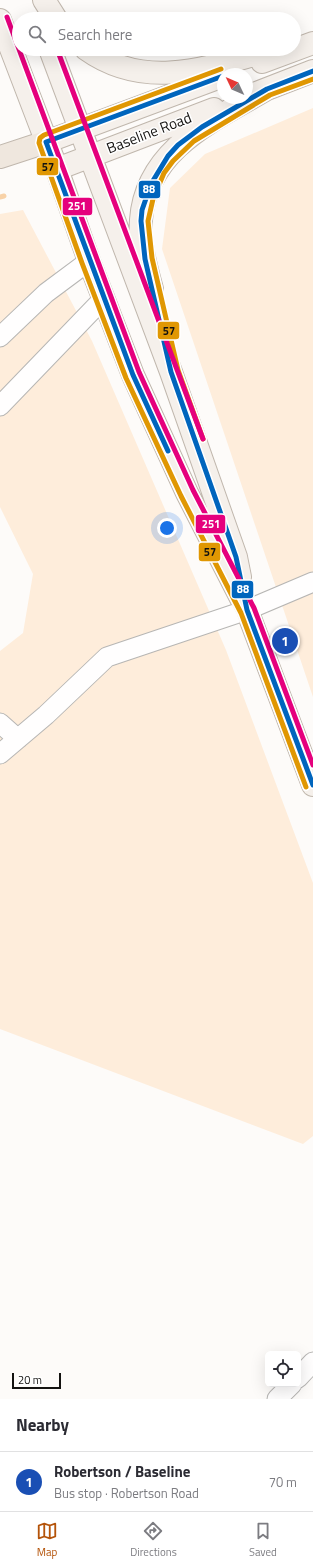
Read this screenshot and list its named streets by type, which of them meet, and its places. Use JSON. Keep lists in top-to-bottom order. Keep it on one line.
{"streets":{"main road":["Baseline Road"]},"lines":["transit line 251","transit line 57","transit line 88"],"scale_bar":"20 m","north":"top left","page":{"search":"Search here","pins":"1","scale":"20 m","heading":"Nearby","list":[{"mark":"1","name":"Robertson / Baseline","note":"Bus stop · Robertson Road","value":"70 m"}],"nav":["Map","Directions","Saved"]}}
